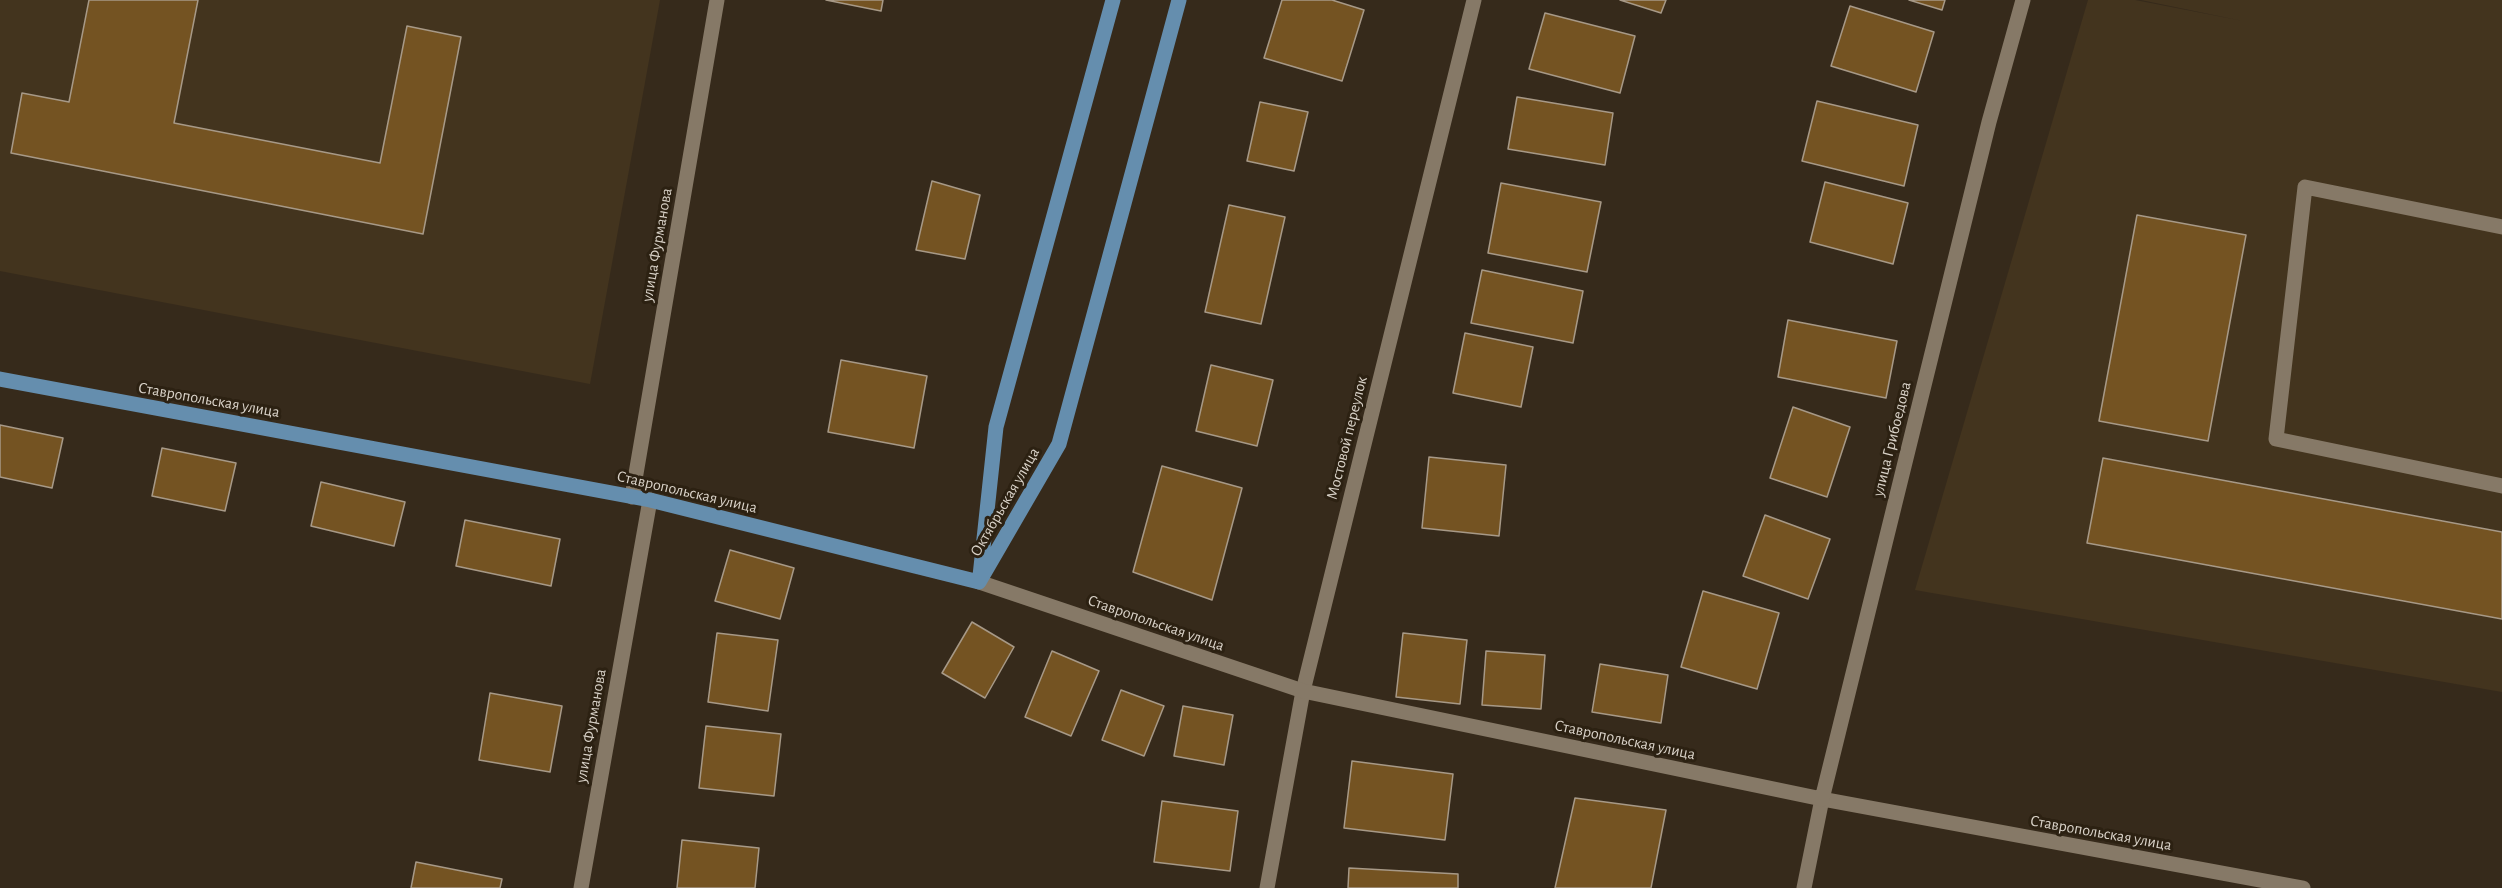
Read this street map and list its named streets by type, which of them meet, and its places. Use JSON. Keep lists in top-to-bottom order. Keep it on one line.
{"streets":{"main road":["Ставропольская улица","Октябрьская улица"],"street":["улица Фурманова","Мостовой переулок","улица Грибоедова"]},"crossings":[["улица Фурманова","Ставропольская улица"],["Ставропольская улица","Мостовой переулок"],["Ставропольская улица","улица Грибоедова"],["Ставропольская улица","Октябрьская улица"]]}
